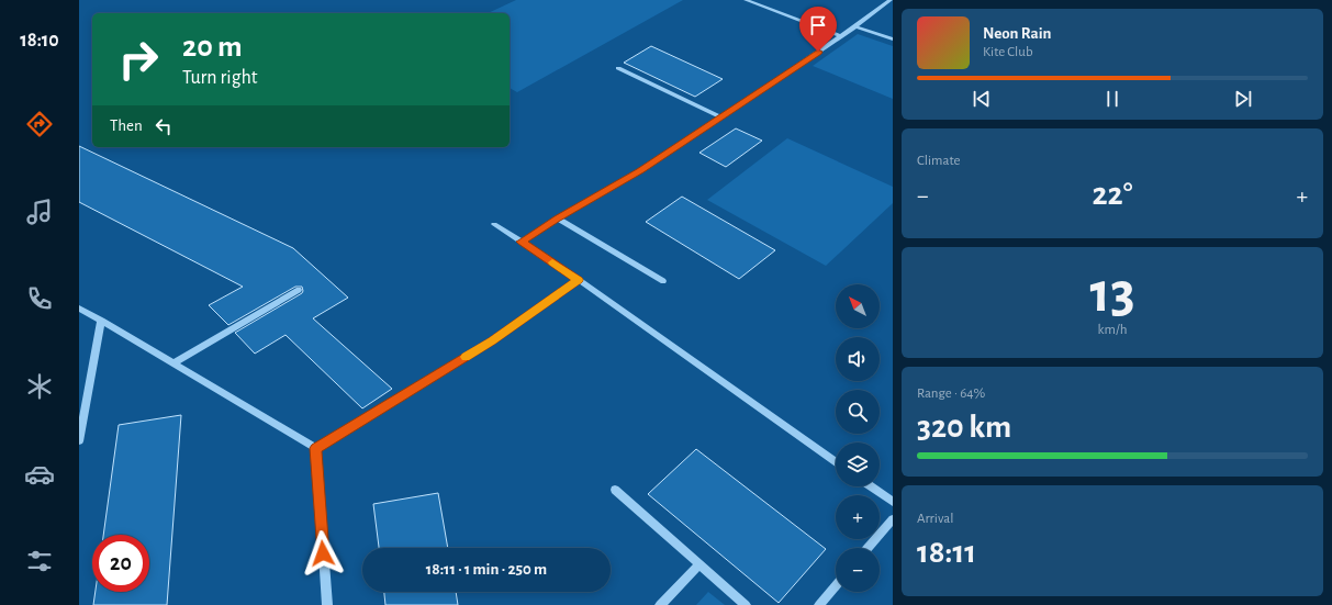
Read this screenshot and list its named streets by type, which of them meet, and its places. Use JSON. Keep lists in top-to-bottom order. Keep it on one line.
{"north":"top left","page":{"tabs":"18:10","turn":["20 m","Turn right"],"song":["Neon Rain","Kite Club"],"then":"Then","tile":["Climate",["13","km/h"],["Range · 64%","320 km"],["Arrival","18:11"]],"heat":["−","22°","+"],"map_buttons":["+","−"],"limit":"20","trip":"18:11 · 1 min · 250 m"}}
